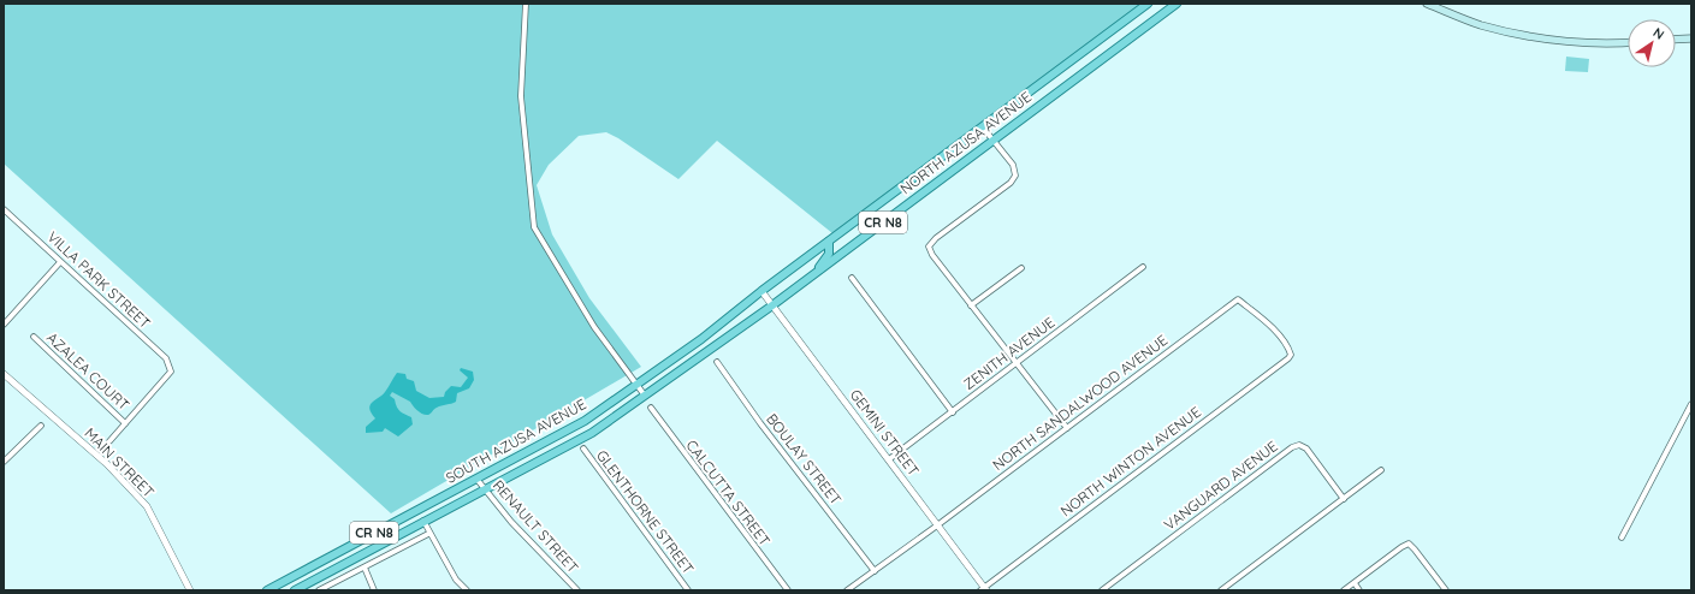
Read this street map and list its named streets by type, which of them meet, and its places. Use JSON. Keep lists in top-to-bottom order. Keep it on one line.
{"streets":{"main road":["NORTH AZUSA AVENUE","CR N8","SOUTH AZUSA AVENUE"],"street":["VILLA PARK STREET","ZENITH AVENUE","AZALEA COURT","NORTH SANDALWOOD AVENUE","GEMINI STREET","BOULAY STREET","NORTH WINTON AVENUE","MAIN STREET","VANGUARD AVENUE","CALCUTTA STREET","GLENTHORNE STREET","RENAULT STREET"]},"crossings":[["NORTH AZUSA AVENUE","GEMINI STREET"],["NORTH AZUSA AVENUE","SOUTH AZUSA AVENUE"],["VILLA PARK STREET","AZALEA COURT"],["ZENITH AVENUE","GEMINI STREET"],["NORTH SANDALWOOD AVENUE","GEMINI STREET"],["NORTH SANDALWOOD AVENUE","BOULAY STREET"],["NORTH SANDALWOOD AVENUE","NORTH WINTON AVENUE"],["GEMINI STREET","SOUTH AZUSA AVENUE"],["GEMINI STREET","NORTH WINTON AVENUE"],["SOUTH AZUSA AVENUE","RENAULT STREET"]],"north":"top right"}
